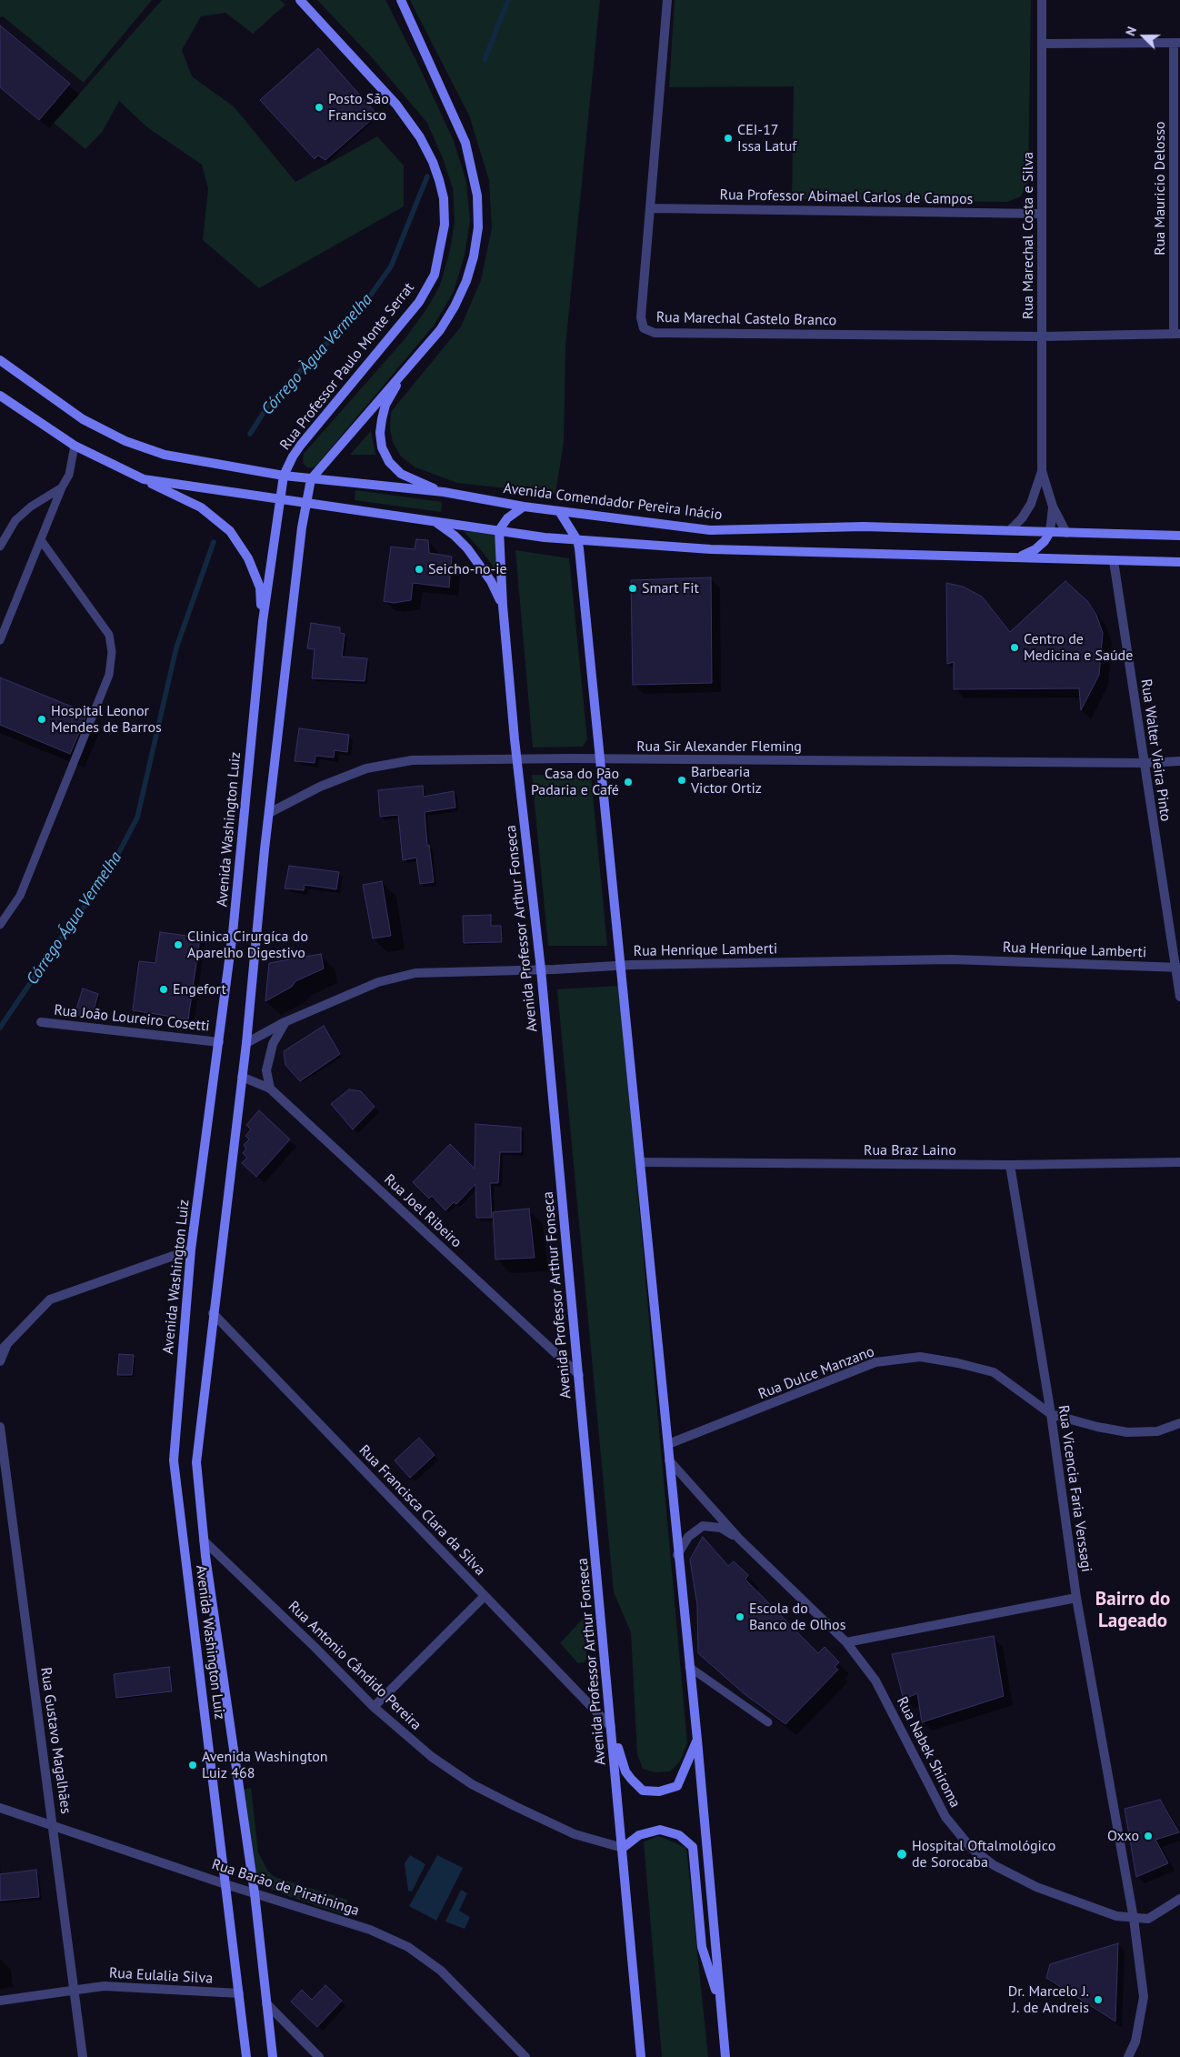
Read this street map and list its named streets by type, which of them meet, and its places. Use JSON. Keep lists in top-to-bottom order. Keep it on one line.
{"streets":{"main road":["Rua Professor Paulo Monte Serrat","Avenida Comendador Pereira Inácio","Avenida Washington Luiz","Avenida Professor Arthur Fonseca"],"street":["Rua Mauricio Delosso","Rua Professor Abimael Carlos de Campos","Rua Marechal Costa e Silva","Rua Marechal Castelo Branco","Rua Sir Alexander Fleming","Rua Walter Vieira Pinto","Rua Henrique Lamberti","Rua João Loureiro Cosetti","Rua Braz Laino","Rua Joel Ribeiro","Rua Dulce Manzano","Rua Vicencia Faria Verssagi","Rua Francisca Clara da Silva","Rua Antonio Cândido Pereira","Rua Gustavo Magalhães","Rua Nabek Shiroma","Rua Barão de Piratininga","Rua Eulalia Silva"]},"crossings":[["Rua Professor Abimael Carlos de Campos","Rua Marechal Costa e Silva"],["Rua Professor Abimael Carlos de Campos","Rua Marechal Castelo Branco"],["Rua Marechal Costa e Silva","Rua Marechal Castelo Branco"],["Rua Marechal Costa e Silva","Avenida Comendador Pereira Inácio"],["Rua Professor Paulo Monte Serrat","Avenida Comendador Pereira Inácio"],["Rua Sir Alexander Fleming","Rua Walter Vieira Pinto"],["Rua Sir Alexander Fleming","Avenida Washington Luiz"],["Rua Sir Alexander Fleming","Avenida Professor Arthur Fonseca"],["Rua Walter Vieira Pinto","Rua Henrique Lamberti"],["Avenida Washington Luiz","Rua Henrique Lamberti"],["Avenida Washington Luiz","Rua João Loureiro Cosetti"],["Avenida Washington Luiz","Rua Joel Ribeiro"],["Avenida Washington Luiz","Rua Francisca Clara da Silva"],["Avenida Washington Luiz","Rua Antonio Cândido Pereira"],["Avenida Washington Luiz","Rua Barão de Piratininga"],["Avenida Washington Luiz","Rua Eulalia Silva"],["Avenida Professor Arthur Fonseca","Rua Henrique Lamberti"],["Avenida Professor Arthur Fonseca","Rua Joel Ribeiro"],["Avenida Professor Arthur Fonseca","Rua Francisca Clara da Silva"],["Avenida Professor Arthur Fonseca","Rua Antonio Cândido Pereira"],["Rua Braz Laino","Rua Vicencia Faria Verssagi"],["Rua Dulce Manzano","Rua Vicencia Faria Verssagi"],["Rua Vicencia Faria Verssagi","Rua Nabek Shiroma"],["Rua Gustavo Magalhães","Rua Barão de Piratininga"],["Rua Gustavo Magalhães","Rua Eulalia Silva"]],"districts":["Bairro do Lageado"],"water":["Córrego Àgua Vermelha","Córrego Água Vermelha"],"places":["Posto São Francisco","CEI-17 Issa Latuf","Seicho-no-ie","Smart Fit","Centro de Medicina e Saúde","Hospital Leonor Mendes de Barros","Barbearia Victor Ortiz","Casa do Pão Padaria e Café","Clinica Cirurgíca do Aparelho Digestivo","Engefort","Escola do Banco de Olhos","Avenida Washington Luiz 468","Oxxo","Hospital Oftalmológico de Sorocaba","Dr. Marcelo J. J. de Andreis"],"north":"left"}
